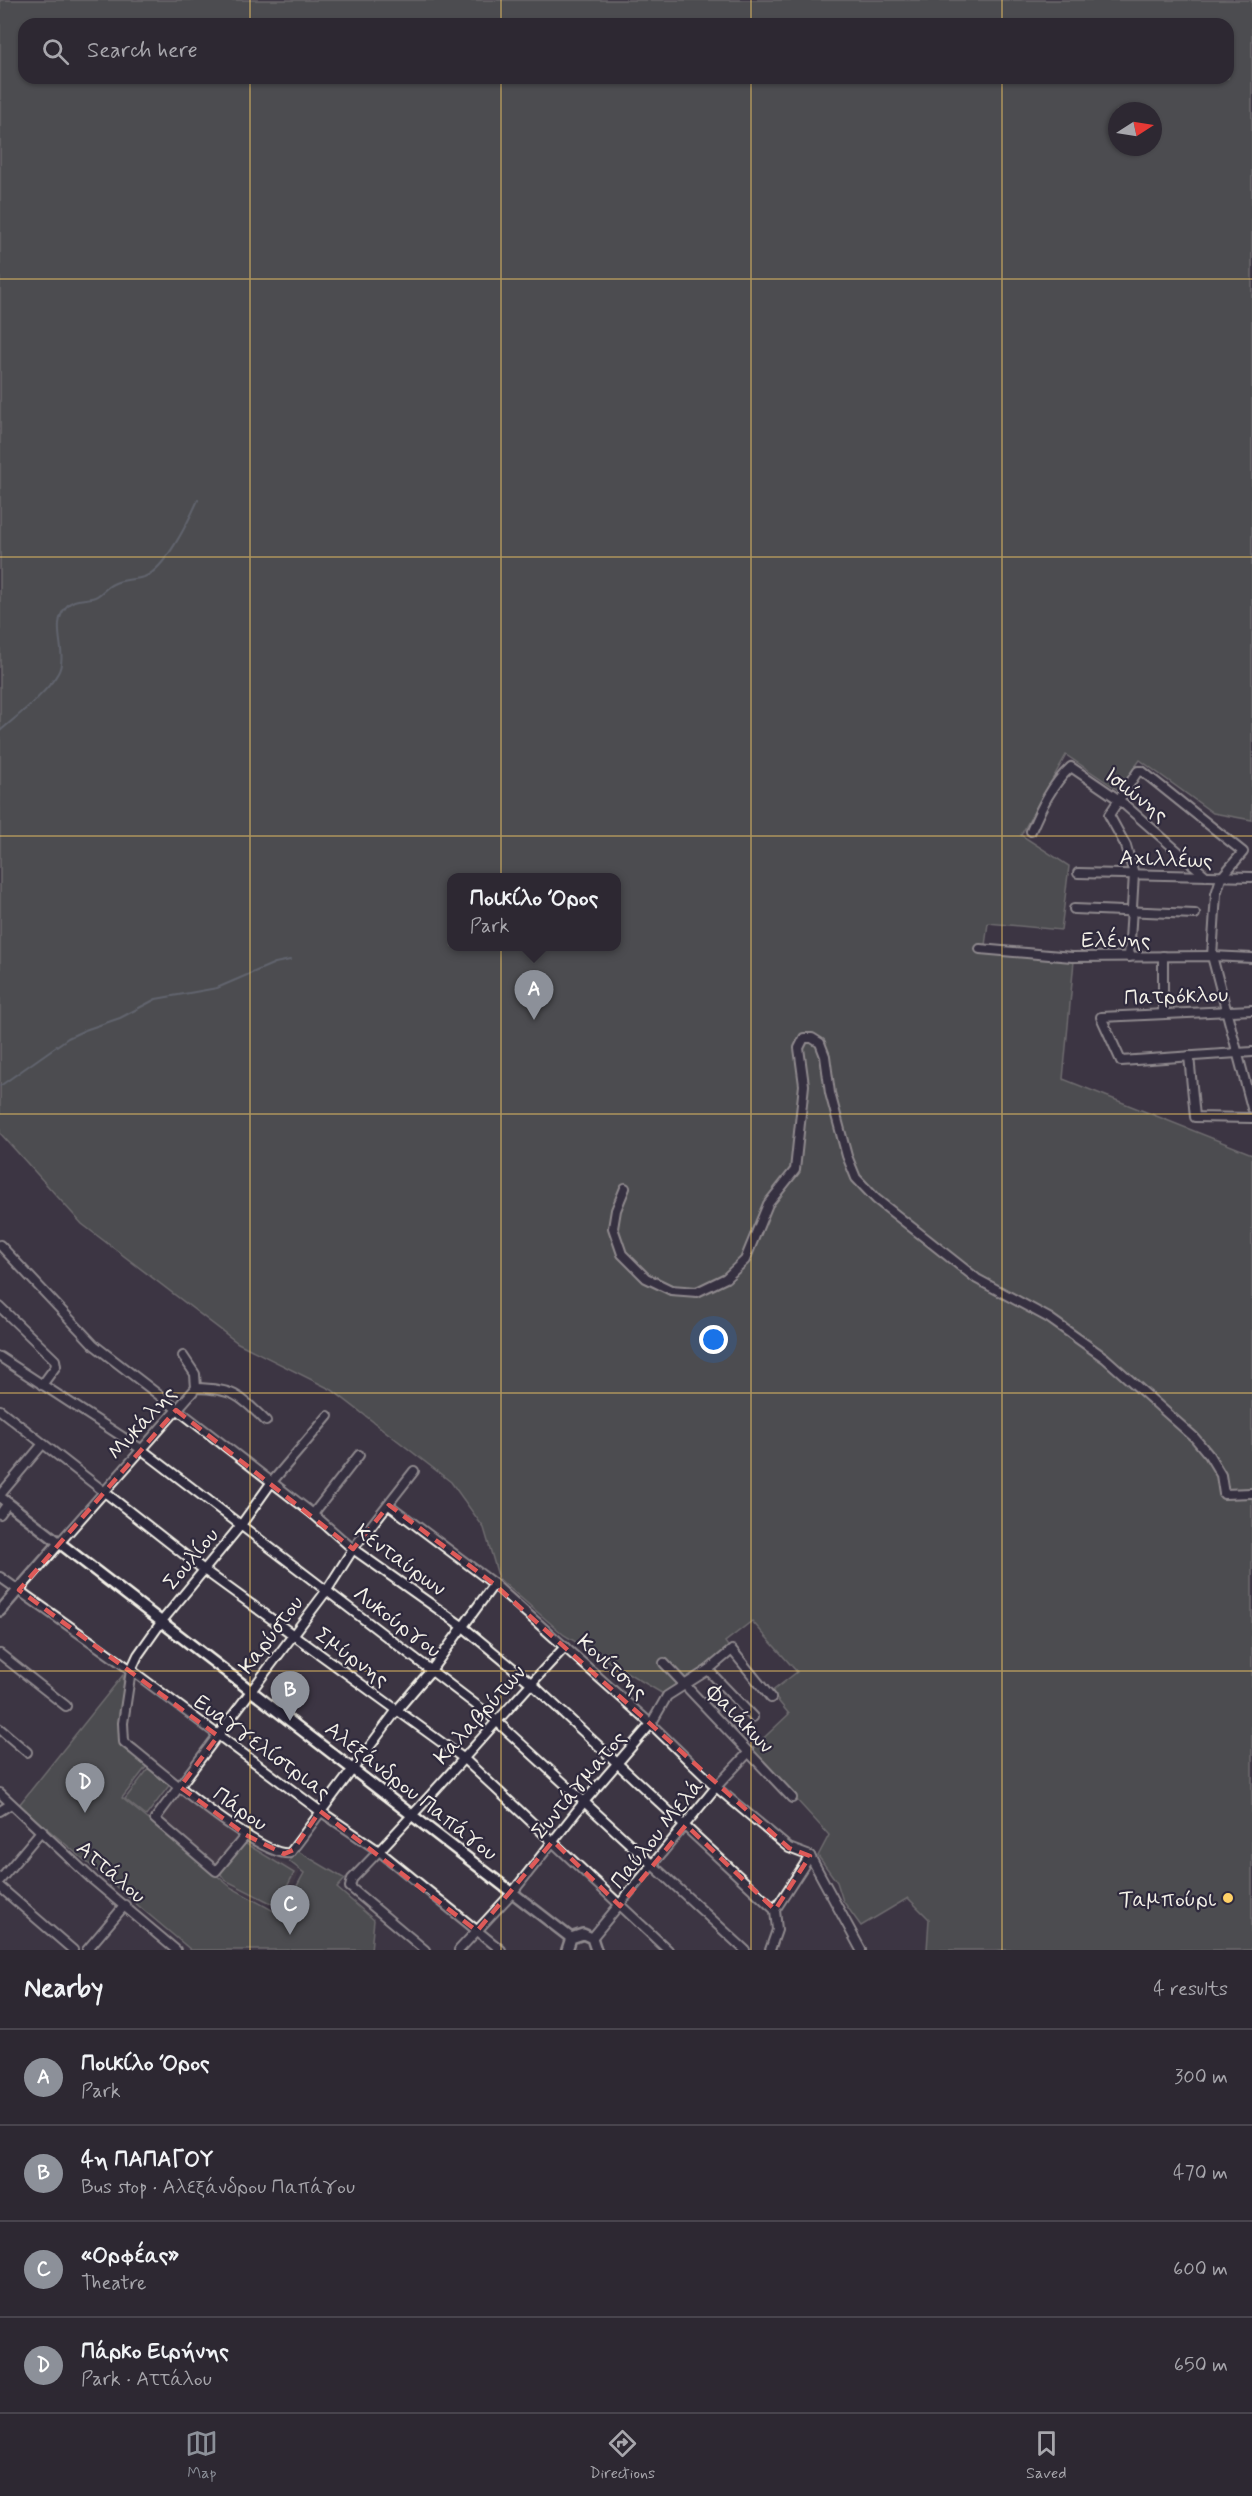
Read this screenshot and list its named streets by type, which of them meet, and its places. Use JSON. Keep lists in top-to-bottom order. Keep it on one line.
{"streets":{"street":["Ισιώνης","Αχιλλέως","Ελένης","Πατρόκλου","Μυκάλης","Σουλίου","Κενταύρων","Λυκούργου","Καρύστου","Σμύρνης","Κονίτσης","Καλαβρύτων","Φαιάκων","Ευαγγελίστριας","Συντάγματος","Αλεξάνδρου Παπάγου","Πάρου","Παύλου Μελά","Αττάλου"]},"crossings":[["Ισιώνης","Αχιλλέως"],["Μυκάλης","Κενταύρων"],["Μυκάλης","Λυκούργου"],["Μυκάλης","Σμύρνης"],["Μυκάλης","Αλεξάνδρου Παπάγου"],["Σουλίου","Κενταύρων"],["Σουλίου","Λυκούργου"],["Σουλίου","Σμύρνης"],["Σουλίου","Ευαγγελίστριας"],["Σουλίου","Αλεξάνδρου Παπάγου"],["Σουλίου","Πάρου"],["Κενταύρων","Καρύστου"],["Κενταύρων","Καλαβρύτων"],["Κενταύρων","Συντάγματος"],["Κενταύρων","Παύλου Μελά"],["Λυκούργου","Καρύστου"],["Λυκούργου","Καλαβρύτων"],["Λυκούργου","Συντάγματος"],["Λυκούργου","Παύλου Μελά"],["Καρύστου","Σμύρνης"],["Καρύστου","Κονίτσης"],["Καρύστου","Ευαγγελίστριας"],["Καρύστου","Αλεξάνδρου Παπάγου"],["Καρύστου","Πάρου"],["Σμύρνης","Καλαβρύτων"],["Σμύρνης","Συντάγματος"],["Σμύρνης","Παύλου Μελά"],["Κονίτσης","Καλαβρύτων"],["Κονίτσης","Συντάγματος"],["Κονίτσης","Παύλου Μελά"],["Καλαβρύτων","Ευαγγελίστριας"],["Καλαβρύτων","Αλεξάνδρου Παπάγου"],["Φαιάκων","Συντάγματος"],["Φαιάκων","Παύλου Μελά"],["Ευαγγελίστριας","Συντάγματος"],["Ευαγγελίστριας","Πάρου"],["Συντάγματος","Αλεξάνδρου Παπάγου"]],"places":["Ταμπούρι"],"north":"right","page":{"search":"Search here","popup":["Ποικίλο Όρος","Park"],"pins":["A","B","D","C"],"heading":["Nearby","4 results"],"list":[{"mark":"A","name":"Ποικίλο Όρος","note":"Park","value":"300 m"},{"mark":"B","name":"4η ΠΑΠΑΓΟΥ","note":"Bus stop · Αλεξάνδρου Παπάγου","value":"470 m"},{"mark":"C","name":"«Ορφέας»","note":"Theatre","value":"600 m"},{"mark":"D","name":"Πάρκο Ειρήνης","note":"Park · Αττάλου","value":"650 m"}],"nav":["Map","Directions","Saved"]}}
